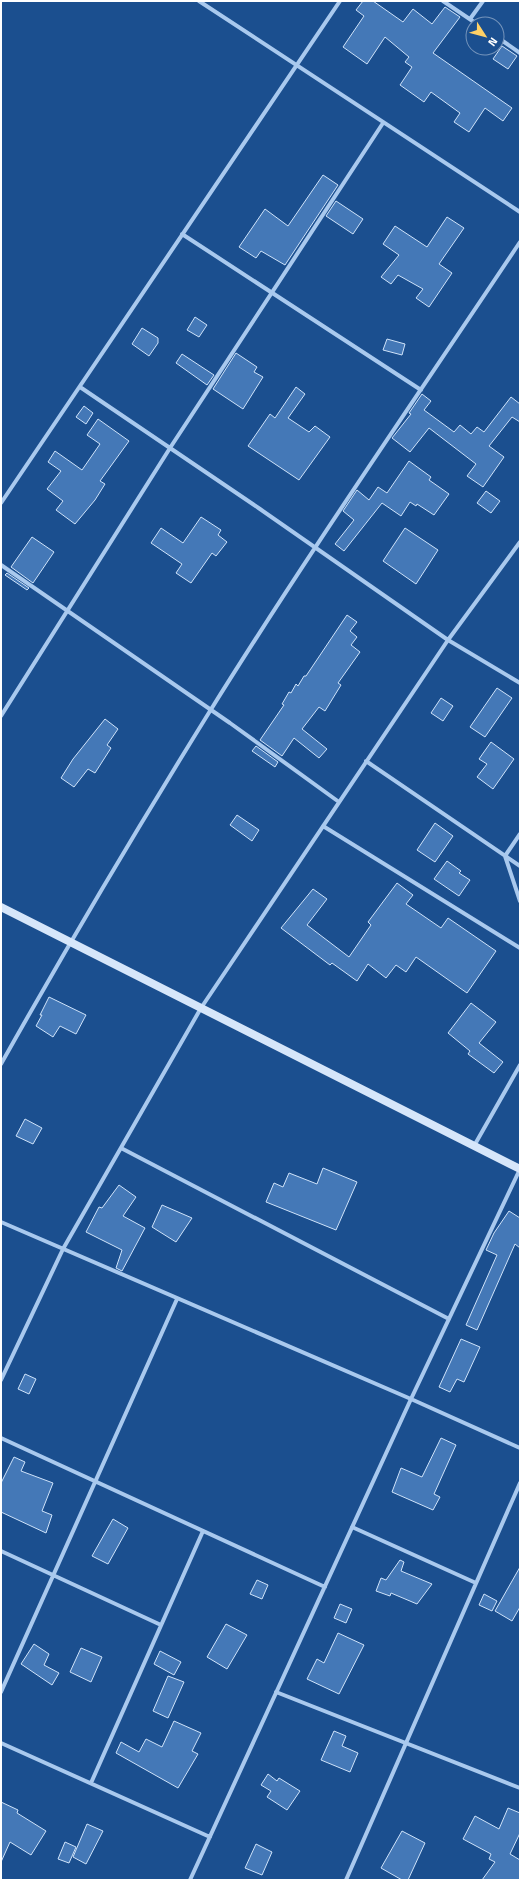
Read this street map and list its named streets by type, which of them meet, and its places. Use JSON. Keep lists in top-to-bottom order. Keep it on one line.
{"north":"bottom right"}
